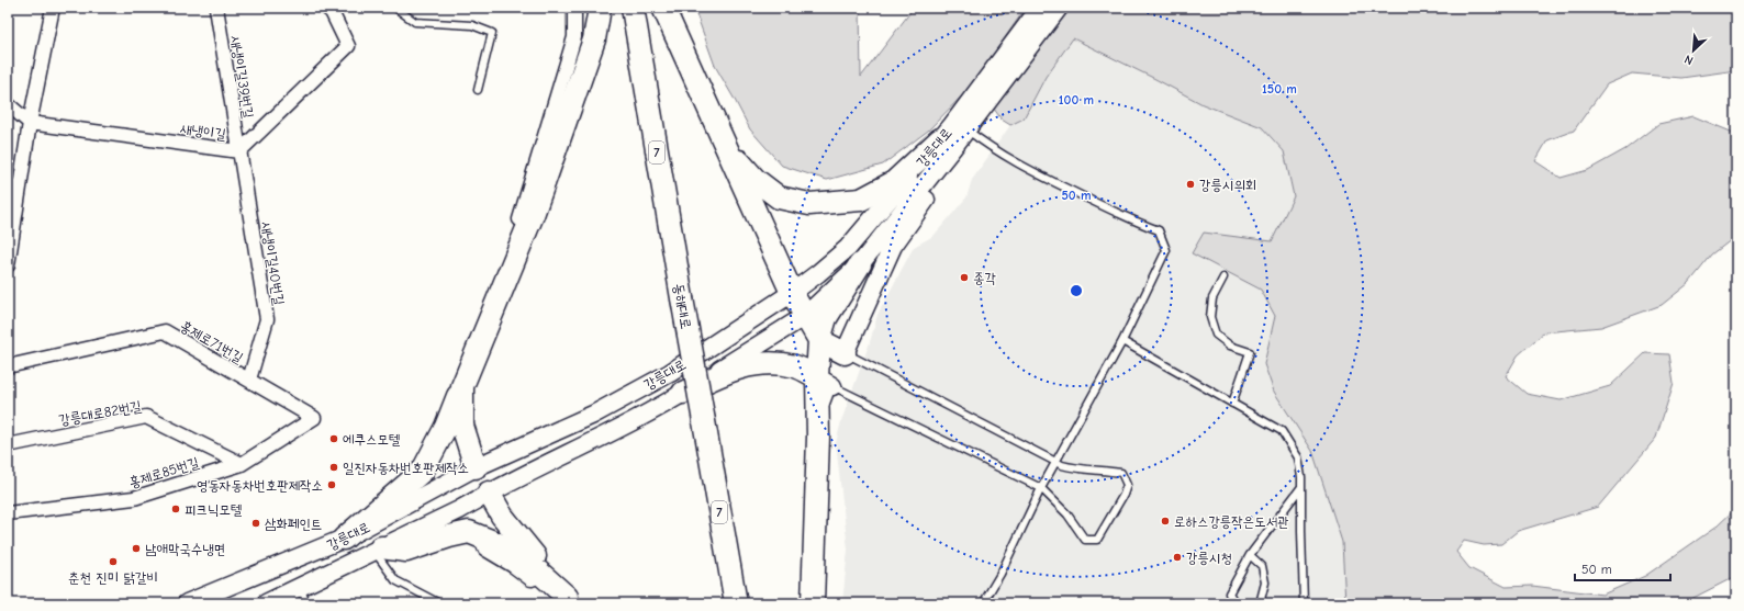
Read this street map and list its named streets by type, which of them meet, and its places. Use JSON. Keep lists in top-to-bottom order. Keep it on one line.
{"streets":{"main road":["7","동해대로"],"street":["새냉이길39번길","새냉이길","강릉대로","새냉이길40번길","홍제로71번길","강릉대로82번길","홍제로85번길"]},"crossings":[["새냉이길39번길","새냉이길"],["새냉이길39번길","새냉이길40번길"],["새냉이길","새냉이길40번길"],["새냉이길40번길","홍제로71번길"],["홍제로71번길","홍제로85번길"],["강릉대로82번길","홍제로85번길"]],"places":["강릉시의회","종각","에쿠스모텔","일진자동차번호판제작소","영동자동차번호판제작소","피크닉모텔","로하스강릉작은도서관","삼화페인트","남애막국수냉면","강릉시청","춘천 진미 닭갈비"],"scale_bar":"50 m","north":"bottom left","rings":["150 m","100 m","50 m"]}
